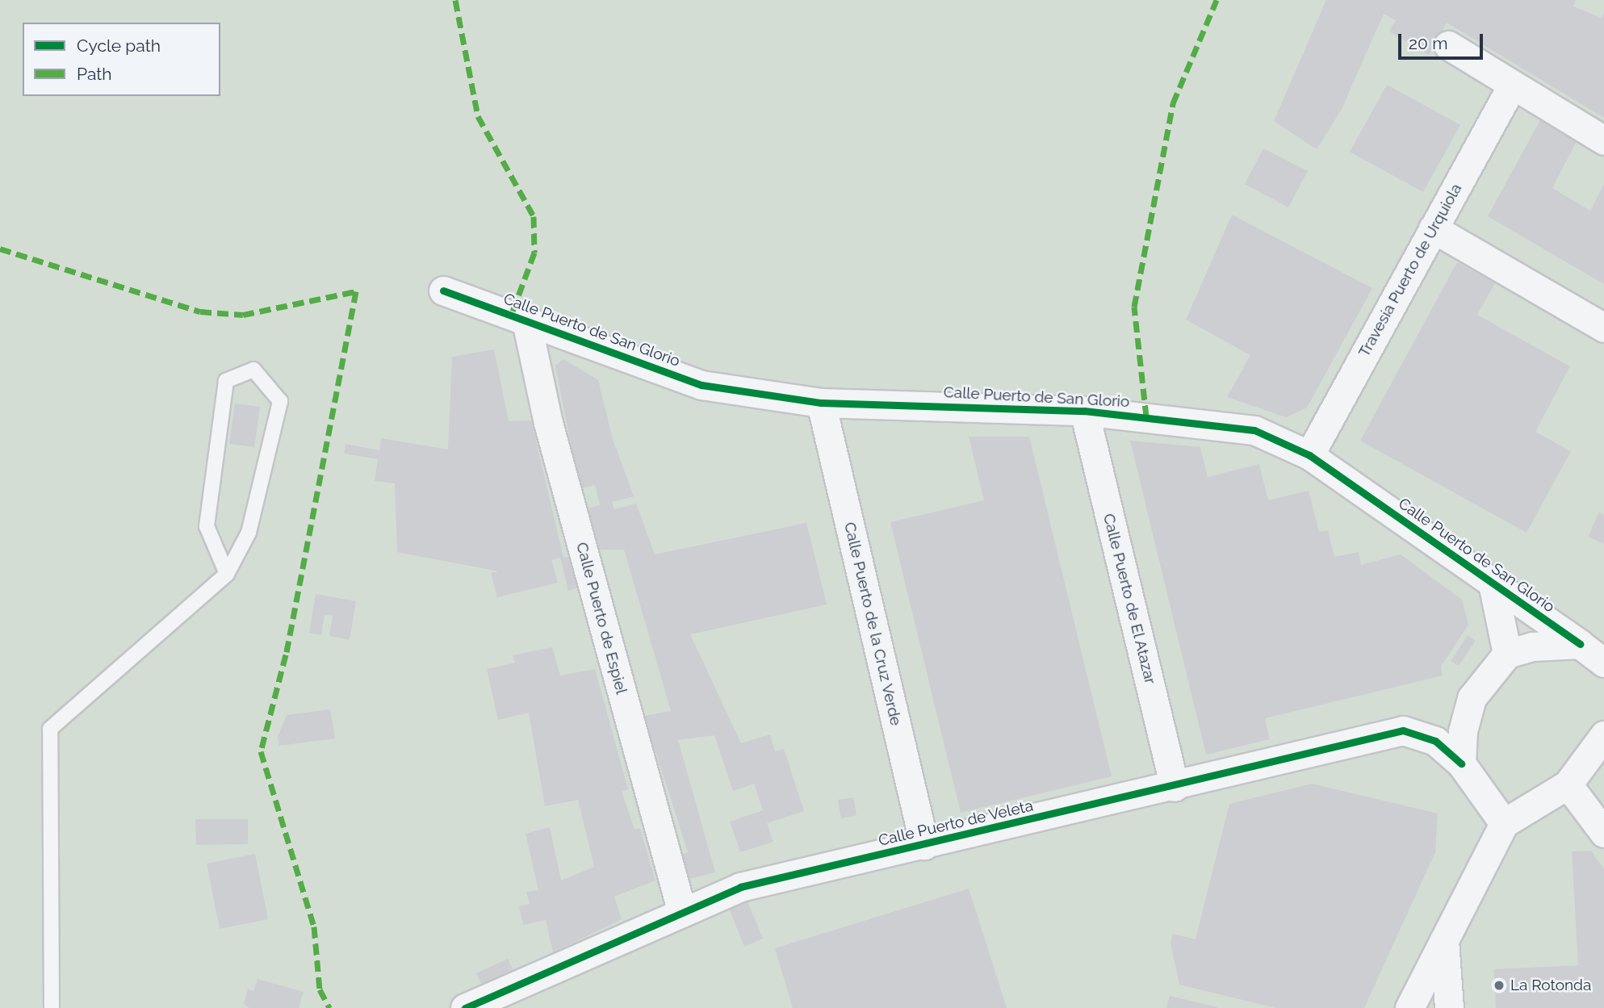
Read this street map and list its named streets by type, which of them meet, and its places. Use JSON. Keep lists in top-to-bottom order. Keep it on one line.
{"streets":{"street":["Travesía Puerto de Urquiola","Calle Puerto de San Glorio","Calle Puerto de El Atazar","Calle Puerto de Espiel","Calle Puerto de la Cruz Verde","Calle Puerto de Veleta"]},"crossings":[["Travesía Puerto de Urquiola","Calle Puerto de San Glorio"],["Calle Puerto de San Glorio","Calle Puerto de El Atazar"],["Calle Puerto de San Glorio","Calle Puerto de Espiel"],["Calle Puerto de San Glorio","Calle Puerto de la Cruz Verde"],["Calle Puerto de El Atazar","Calle Puerto de Veleta"],["Calle Puerto de Espiel","Calle Puerto de Veleta"],["Calle Puerto de la Cruz Verde","Calle Puerto de Veleta"]],"places":["La Rotonda"],"legend":["Cycle path","Path"],"scale_bar":"20 m"}
